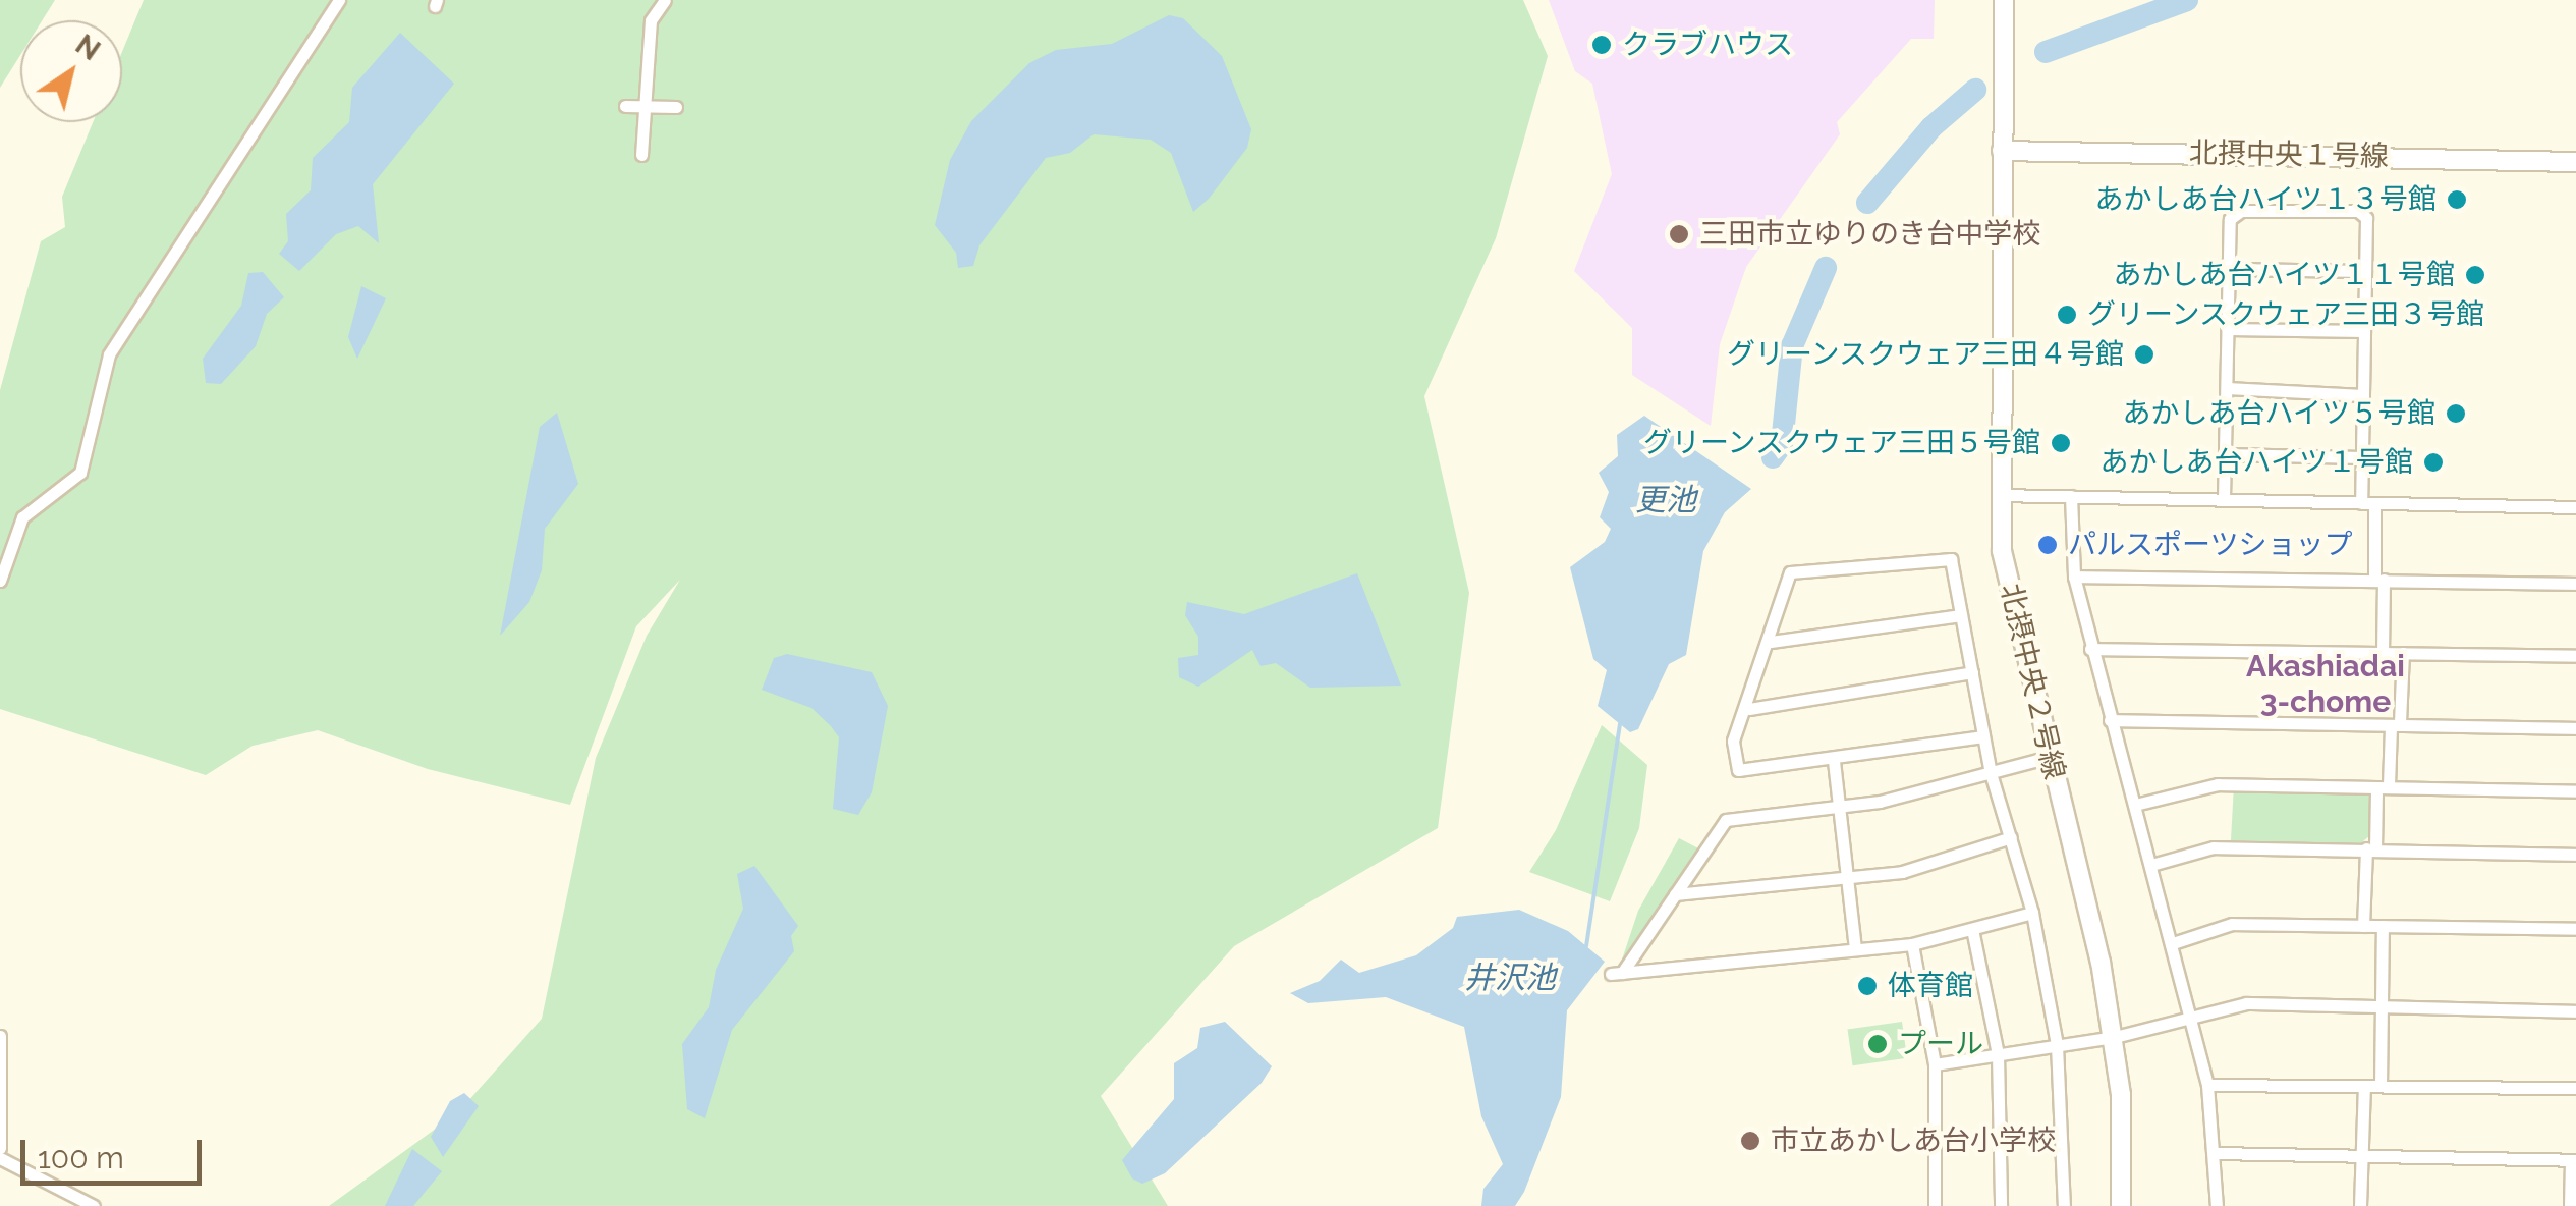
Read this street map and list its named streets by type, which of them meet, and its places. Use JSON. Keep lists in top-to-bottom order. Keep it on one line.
{"streets":{"street":["北摂中央１号線","北摂中央２号線"]},"crossings":[["北摂中央１号線","北摂中央２号線"]],"districts":["Akashiadai 3-chome"],"water":["更池","井沢池"],"places":["クラブハウス","あかしあ台ハイツ１３号館","三田市立ゆりのき台中学校","あかしあ台ハイツ１１号館","グリーンスクウェア三田３号館","グリーンスクウェア三田４号館","あかしあ台ハイツ５号館","グリーンスクウェア三田５号館","あかしあ台ハイツ１号館","パルスポーツショップ","体育館","プール","市立あかしあ台小学校"],"scale_bar":"100 m","north":"top right"}
